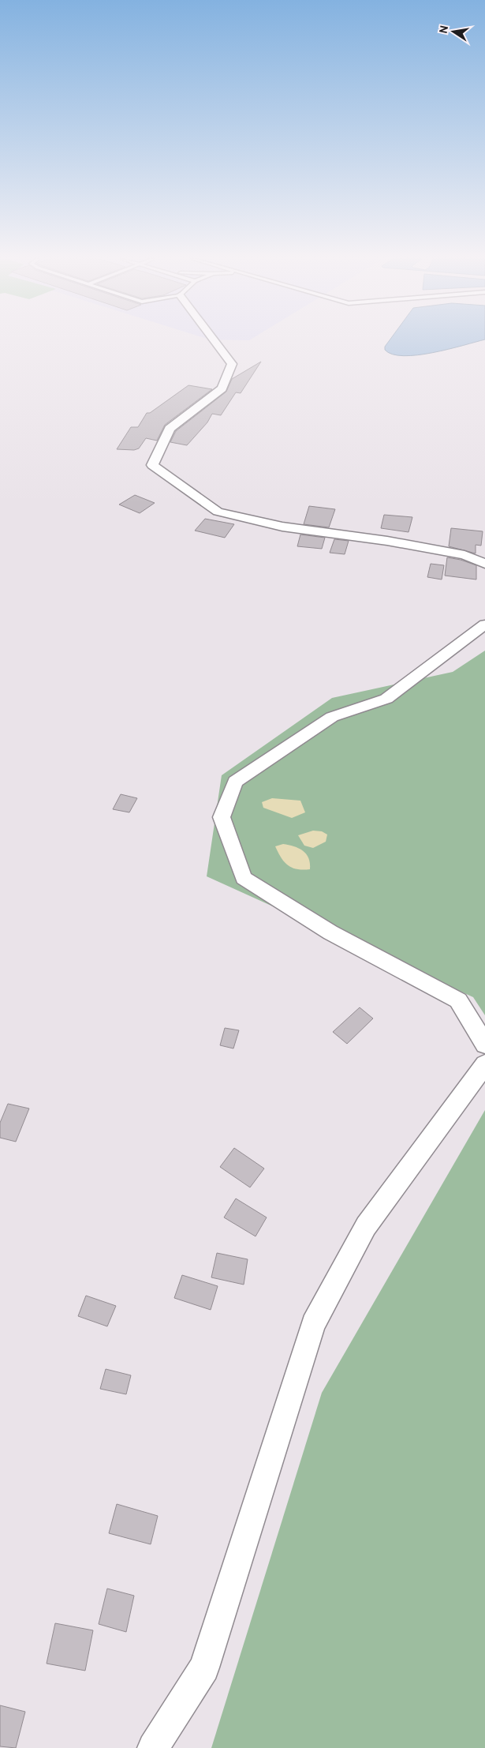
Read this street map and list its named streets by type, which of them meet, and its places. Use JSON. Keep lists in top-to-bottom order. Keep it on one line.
{"north":"left"}
